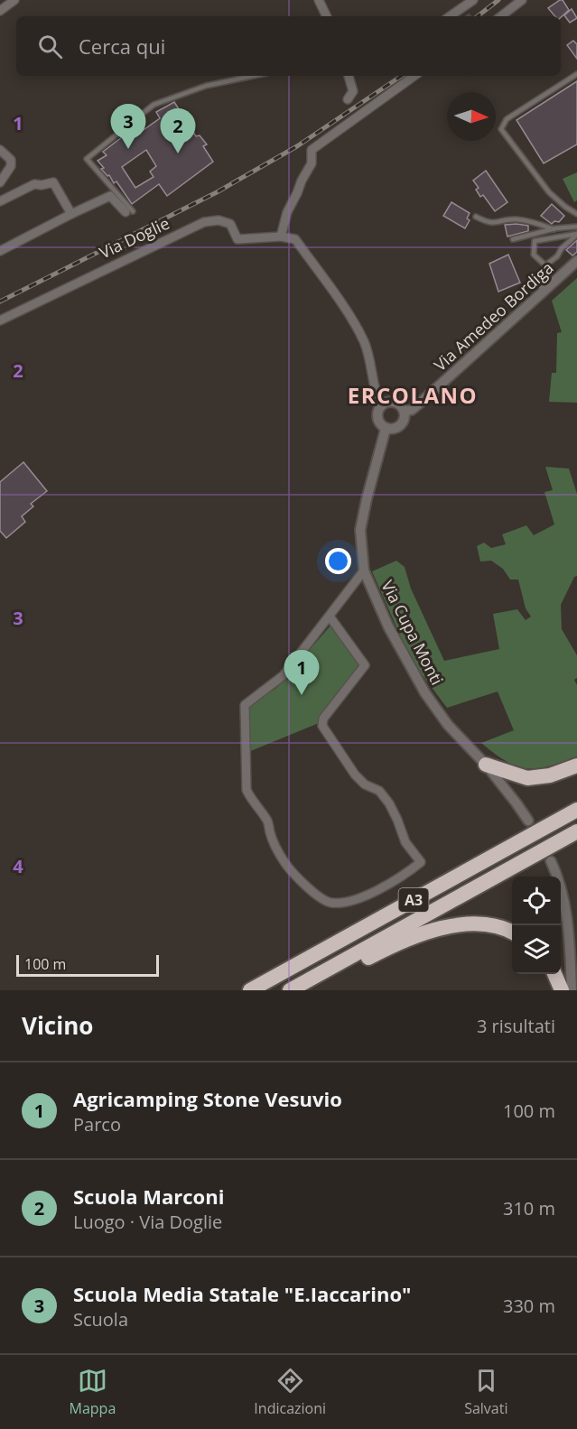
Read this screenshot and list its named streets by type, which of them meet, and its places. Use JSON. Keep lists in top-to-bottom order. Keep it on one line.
{"streets":{"highway":["A3"],"street":["Via Doglie","Via Amedeo Bordiga","Via Cupa Monti"]},"crossings":[["Via Amedeo Bordiga","Via Cupa Monti"]],"districts":["ERCOLANO"],"scale_bar":"100 m","north":"right","page":{"search":"Cerca qui","pins":["3","2","1"],"scale":"100 m","heading":["Vicino","3 risultati"],"list":[{"mark":"1","name":"Agricamping Stone Vesuvio","note":"Parco","value":"100 m"},{"mark":"2","name":"Scuola Marconi","note":"Luogo · Via Doglie","value":"310 m"},{"mark":"3","name":"Scuola Media Statale \"E.Iaccarino\"","note":"Scuola","value":"330 m"}],"nav":["Mappa","Indicazioni","Salvati"]},"grid":{"rows":["1","2","3","4"]}}
